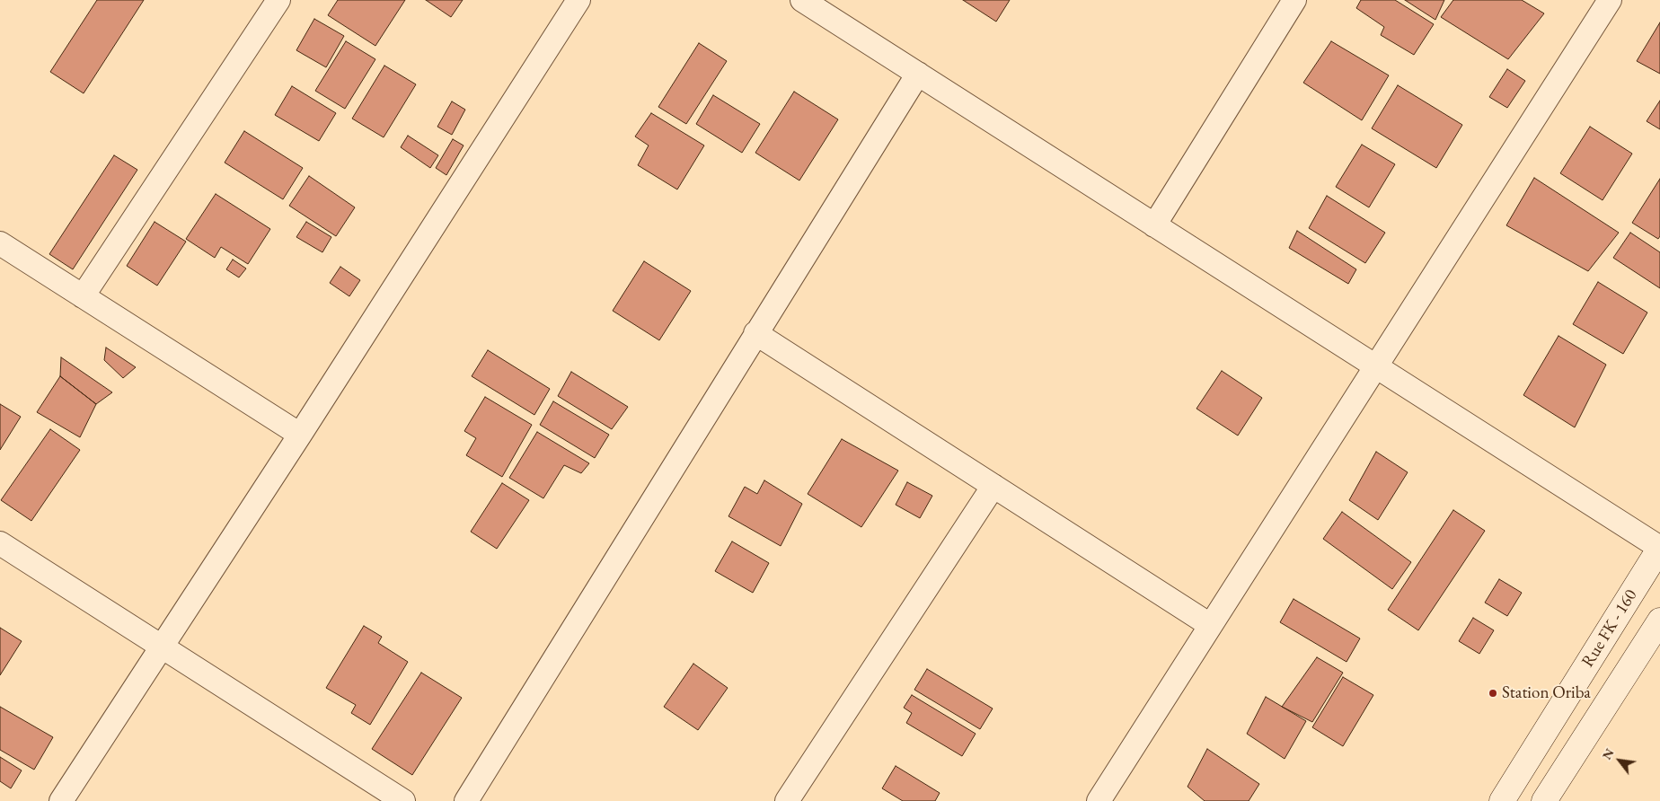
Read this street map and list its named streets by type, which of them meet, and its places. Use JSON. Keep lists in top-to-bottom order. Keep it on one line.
{"streets":{"main road":["Rue FK - 160"]},"places":["Station Oriba"],"north":"top left"}
